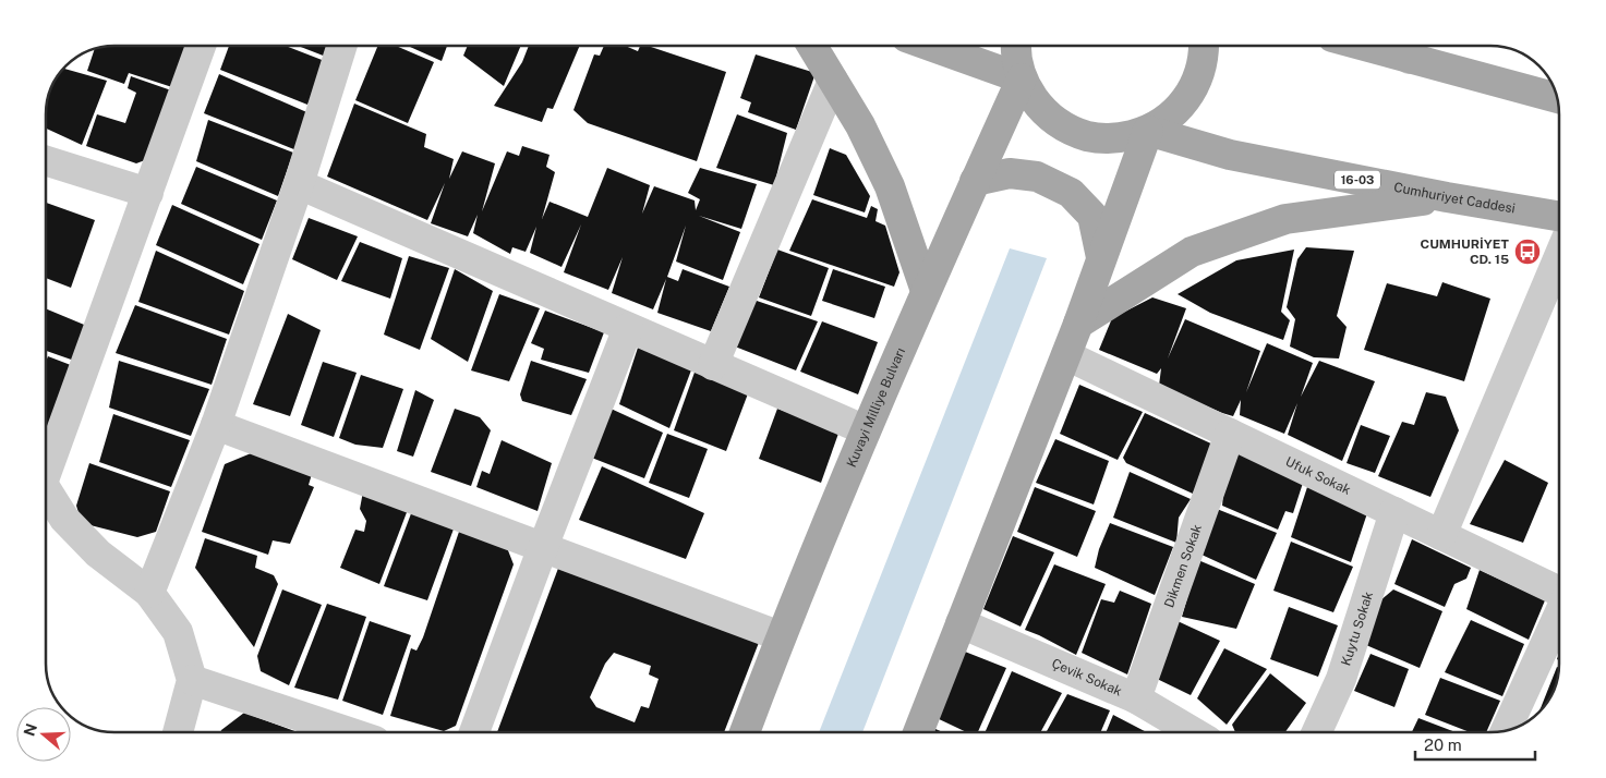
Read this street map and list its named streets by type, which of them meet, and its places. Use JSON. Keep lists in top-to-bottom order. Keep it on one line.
{"streets":{"main road":["16-03","Cumhuriyet Caddesi","Kuvayi Milliye Bulvarı"],"street":["Ufuk Sokak","Dikmen Sokak","Kuytu Sokak","Çevik Sokak"]},"crossings":[["Ufuk Sokak","Dikmen Sokak"],["Ufuk Sokak","Kuytu Sokak"],["Dikmen Sokak","Çevik Sokak"]],"places":{"bus stop":["CUMHURİYET CD. 15"]},"scale_bar":"20 m","north":"left"}
